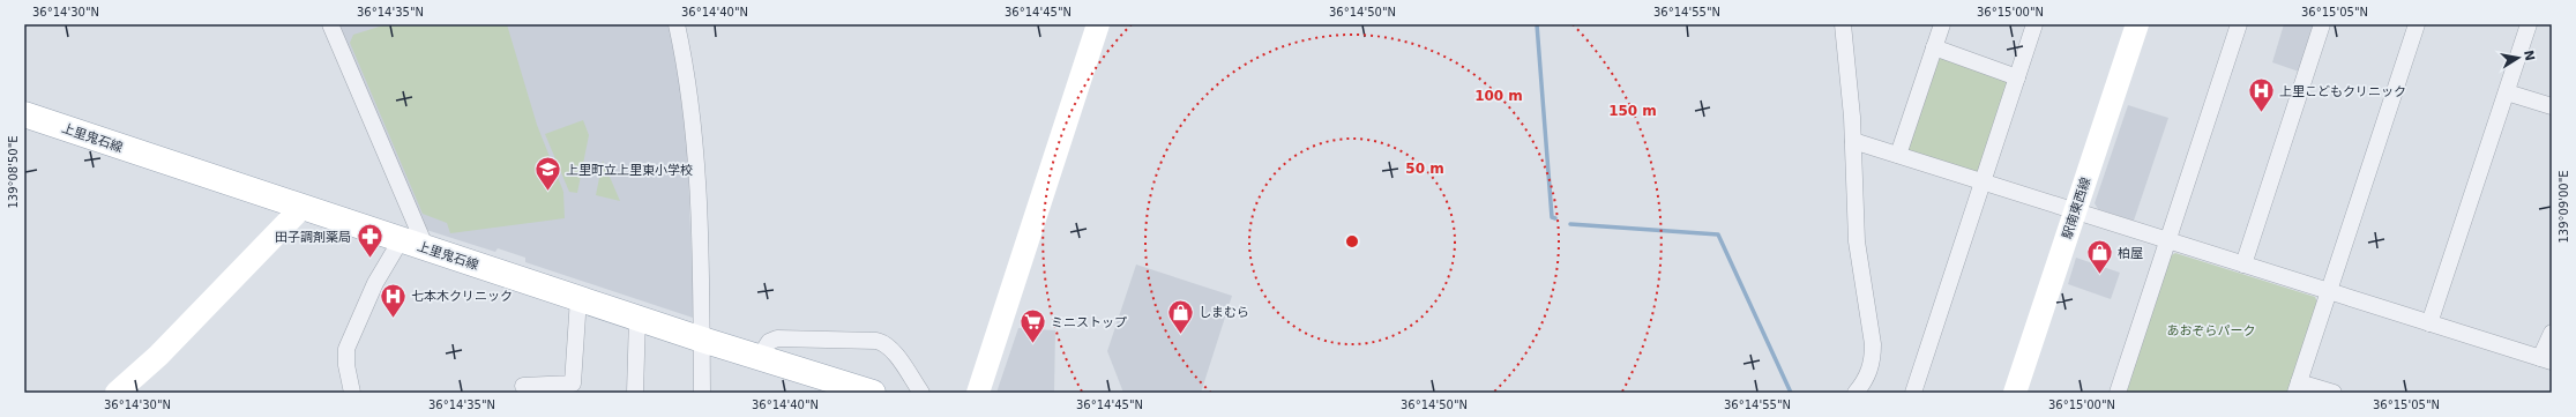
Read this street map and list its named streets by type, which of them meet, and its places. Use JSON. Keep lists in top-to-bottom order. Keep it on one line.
{"streets":{"main road":["上里鬼石線"],"street":["駅南東西線"]},"parks":["あおぞらパーク"],"places":{"hospital":["上里こどもクリニック","七本木クリニック"],"school or university":["上里町立上里東小学校"],"pharmacy":["田子調剤薬局"],"shop":["柏屋","しまむら"],"supermarket":["ミニストップ"]},"north":"right","coordinates":["36°14'30\"N","36°14'35\"N","36°14'40\"N","36°14'45\"N","36°14'50\"N","36°14'55\"N","36°15'00\"N","36°15'05\"N","139°08'50\"E","139°09'00\"E"],"rings":["100 m","150 m","50 m"]}
